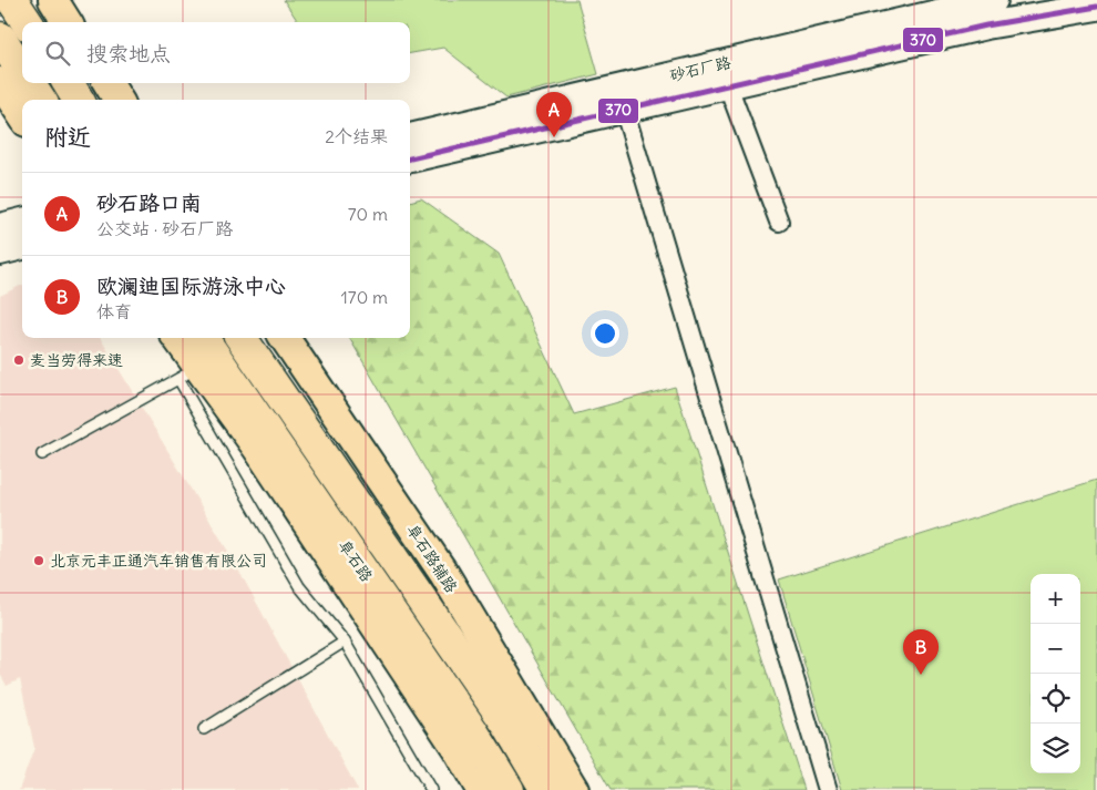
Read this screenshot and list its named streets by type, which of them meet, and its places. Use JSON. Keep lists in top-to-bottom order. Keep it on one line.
{"streets":{"highway":["阜石路"],"main road":["阜石路辅路"],"street":["砂石厂路"]},"places":["麦当劳得来速","北京元丰正通汽车销售有限公司"],"lines":["transit line 370"],"page":{"search":"搜索地点","pins":["A","B"],"heading":["附近","2个结果"],"list":[{"mark":"A","name":"砂石路口南","note":"公交站 · 砂石厂路","value":"70 m"},{"mark":"B","name":"欧澜迪国际游泳中心","note":"体育","value":"170 m"}],"map_buttons":["+","−"]}}
